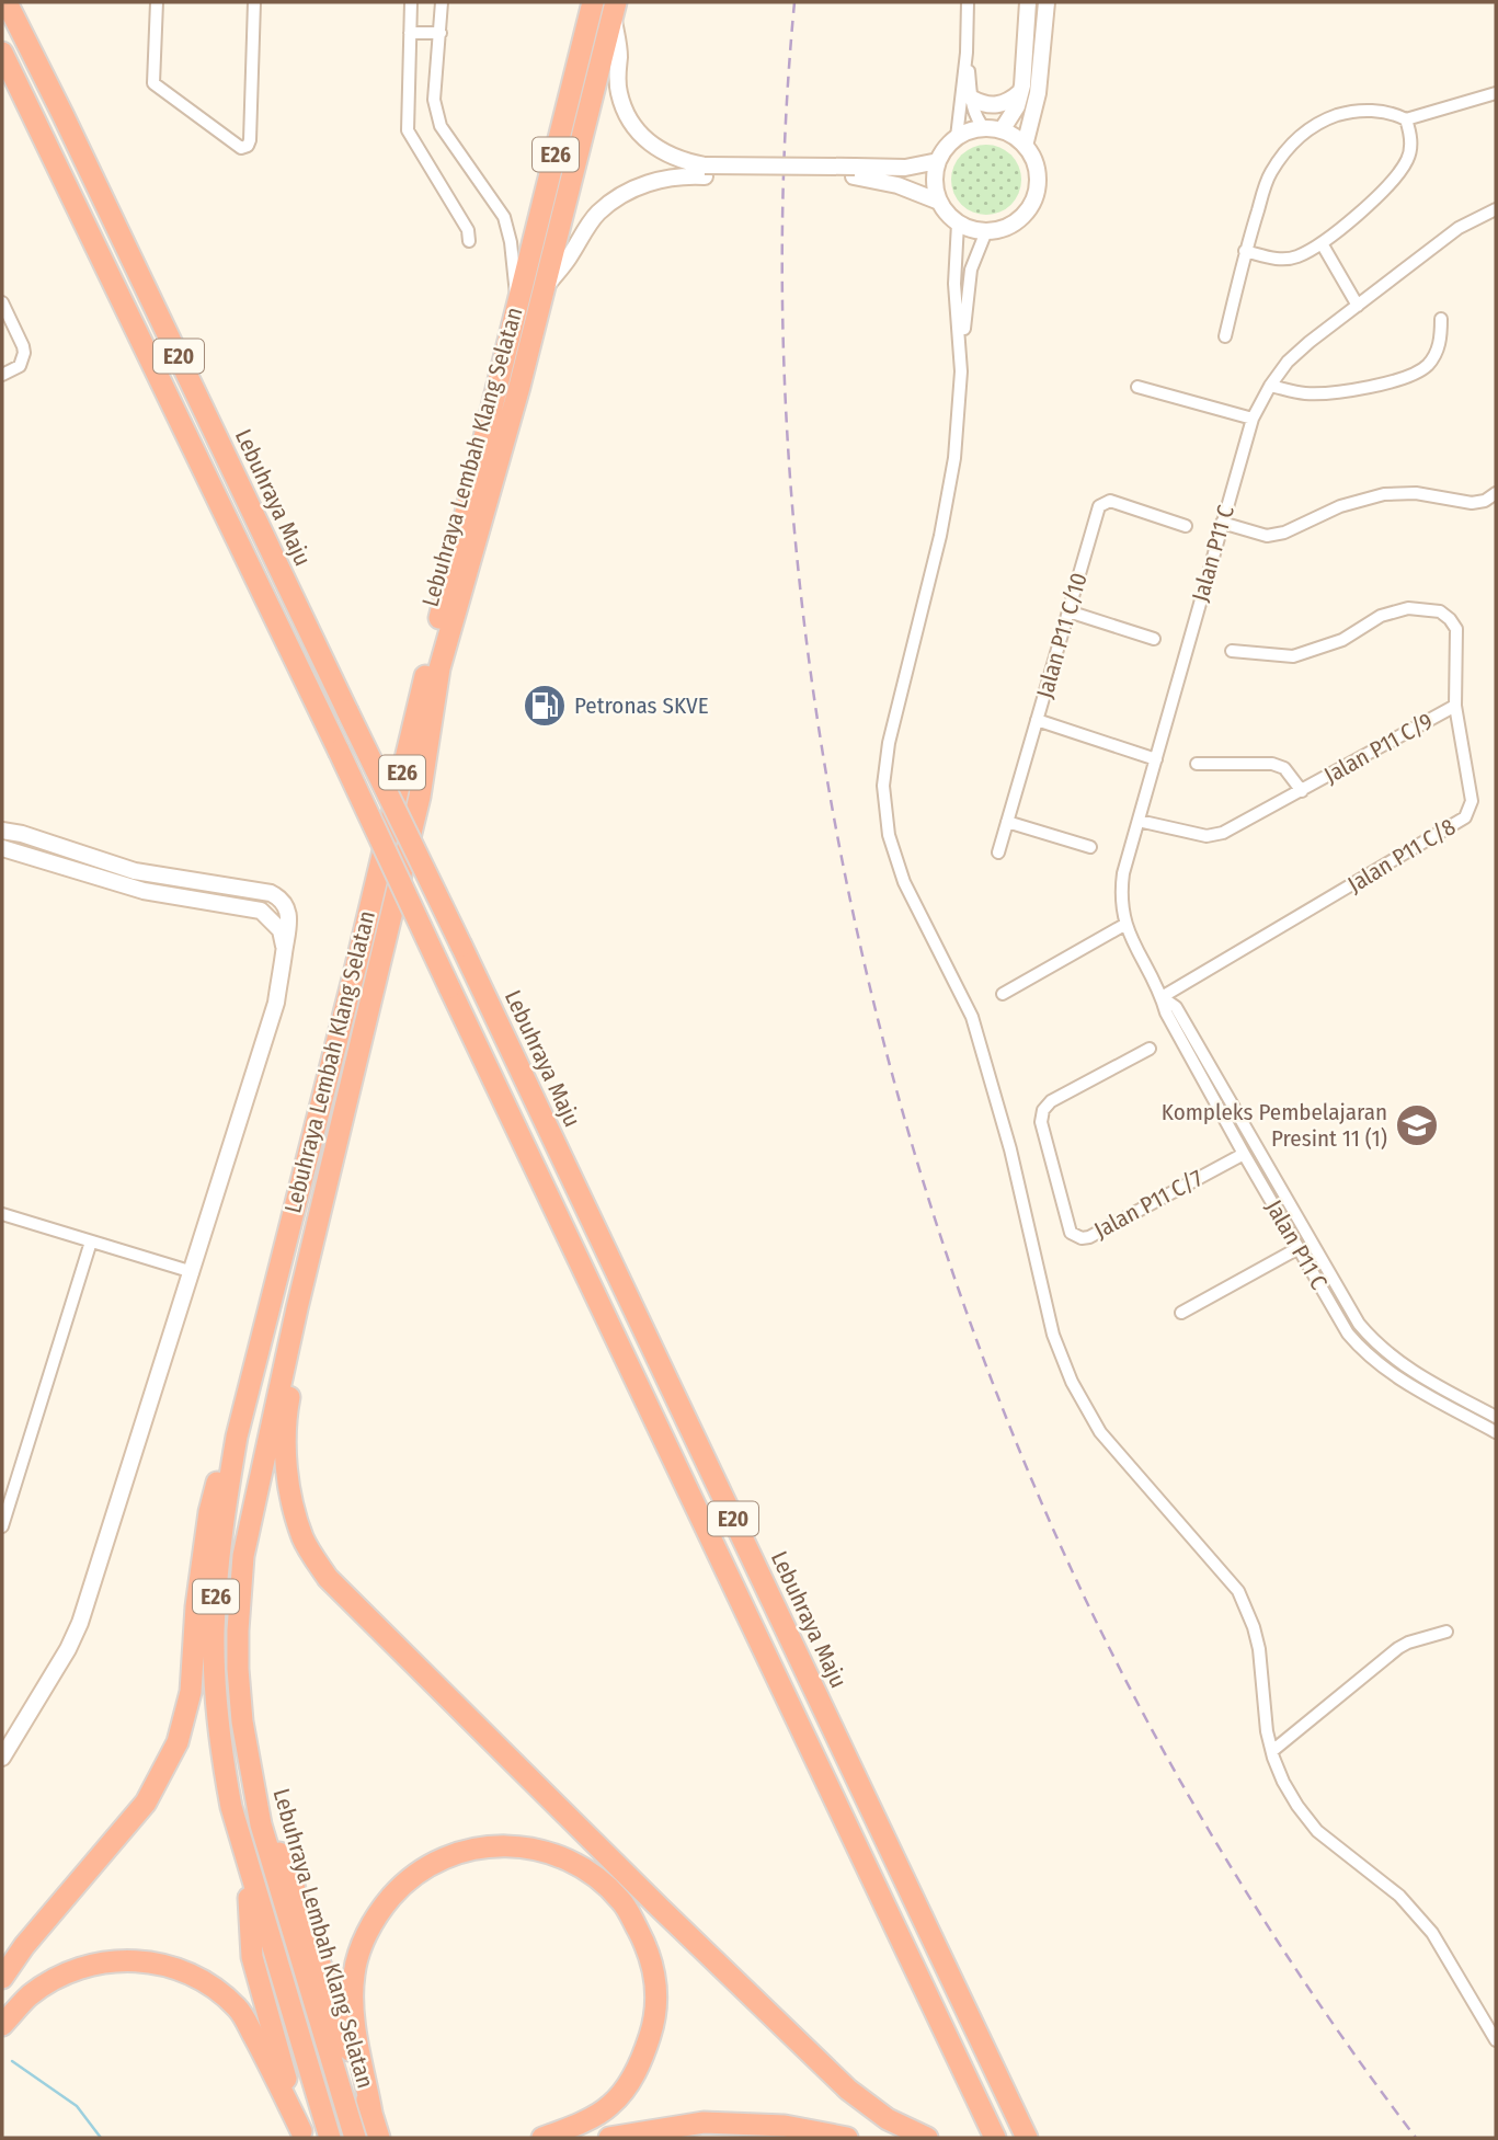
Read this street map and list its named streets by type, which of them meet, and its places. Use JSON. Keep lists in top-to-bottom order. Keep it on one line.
{"streets":{"highway":["E26","E20","Lebuhraya Lembah Klang Selatan","Lebuhraya Maju"],"street":["Jalan P11 C","Jalan P11 C/10","Jalan P11 C/9","Jalan P11 C/8","Jalan P11 C/7"]},"crossings":[["Jalan P11 C","Jalan P11 C/9"],["Jalan P11 C","Jalan P11 C/8"],["Jalan P11 C","Jalan P11 C/7"],["Jalan P11 C/9","Jalan P11 C/8"]],"places":{"fuel station":["Petronas SKVE"],"school or university":["Kompleks Pembelajaran Presint 11 (1)"]}}
